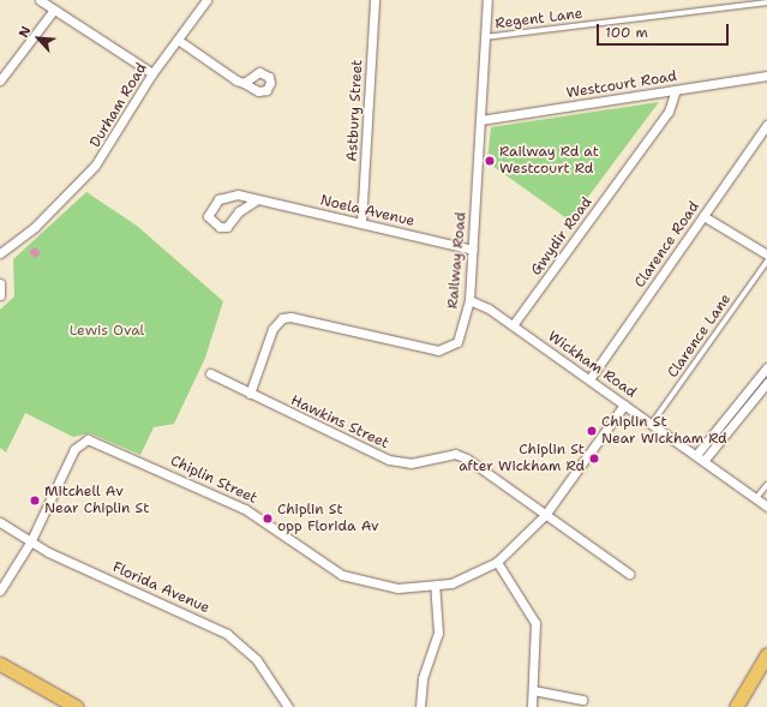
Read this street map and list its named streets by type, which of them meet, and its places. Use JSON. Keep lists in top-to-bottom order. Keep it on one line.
{"streets":{"street":["Westcourt Road","Durham Road","Astbury Street","Noela Avenue","Gwydir Road","Clarence Road","Railway Road","Wickham Road","Hawkins Street","Chiplin Street","Florida Avenue"],"lane":["Regent Lane","Clarence Lane"]},"crossings":[["Regent Lane","Railway Road"],["Westcourt Road","Gwydir Road"],["Westcourt Road","Railway Road"],["Astbury Street","Noela Avenue"],["Noela Avenue","Railway Road"],["Gwydir Road","Wickham Road"],["Clarence Road","Wickham Road"],["Railway Road","Wickham Road"],["Railway Road","Hawkins Street"],["Clarence Lane","Wickham Road"],["Wickham Road","Chiplin Street"],["Hawkins Street","Chiplin Street"],["Chiplin Street","Florida Avenue"]],"parks":["Lewis Oval"],"places":["Railway Rd at Westcourt Rd","Chiplin St Near Wickham Rd","Chiplin St after Wickham Rd","Mitchell Av Near Chiplin St","Chiplin St opp Florida Av"],"scale_bar":"100 m","north":"top left"}
